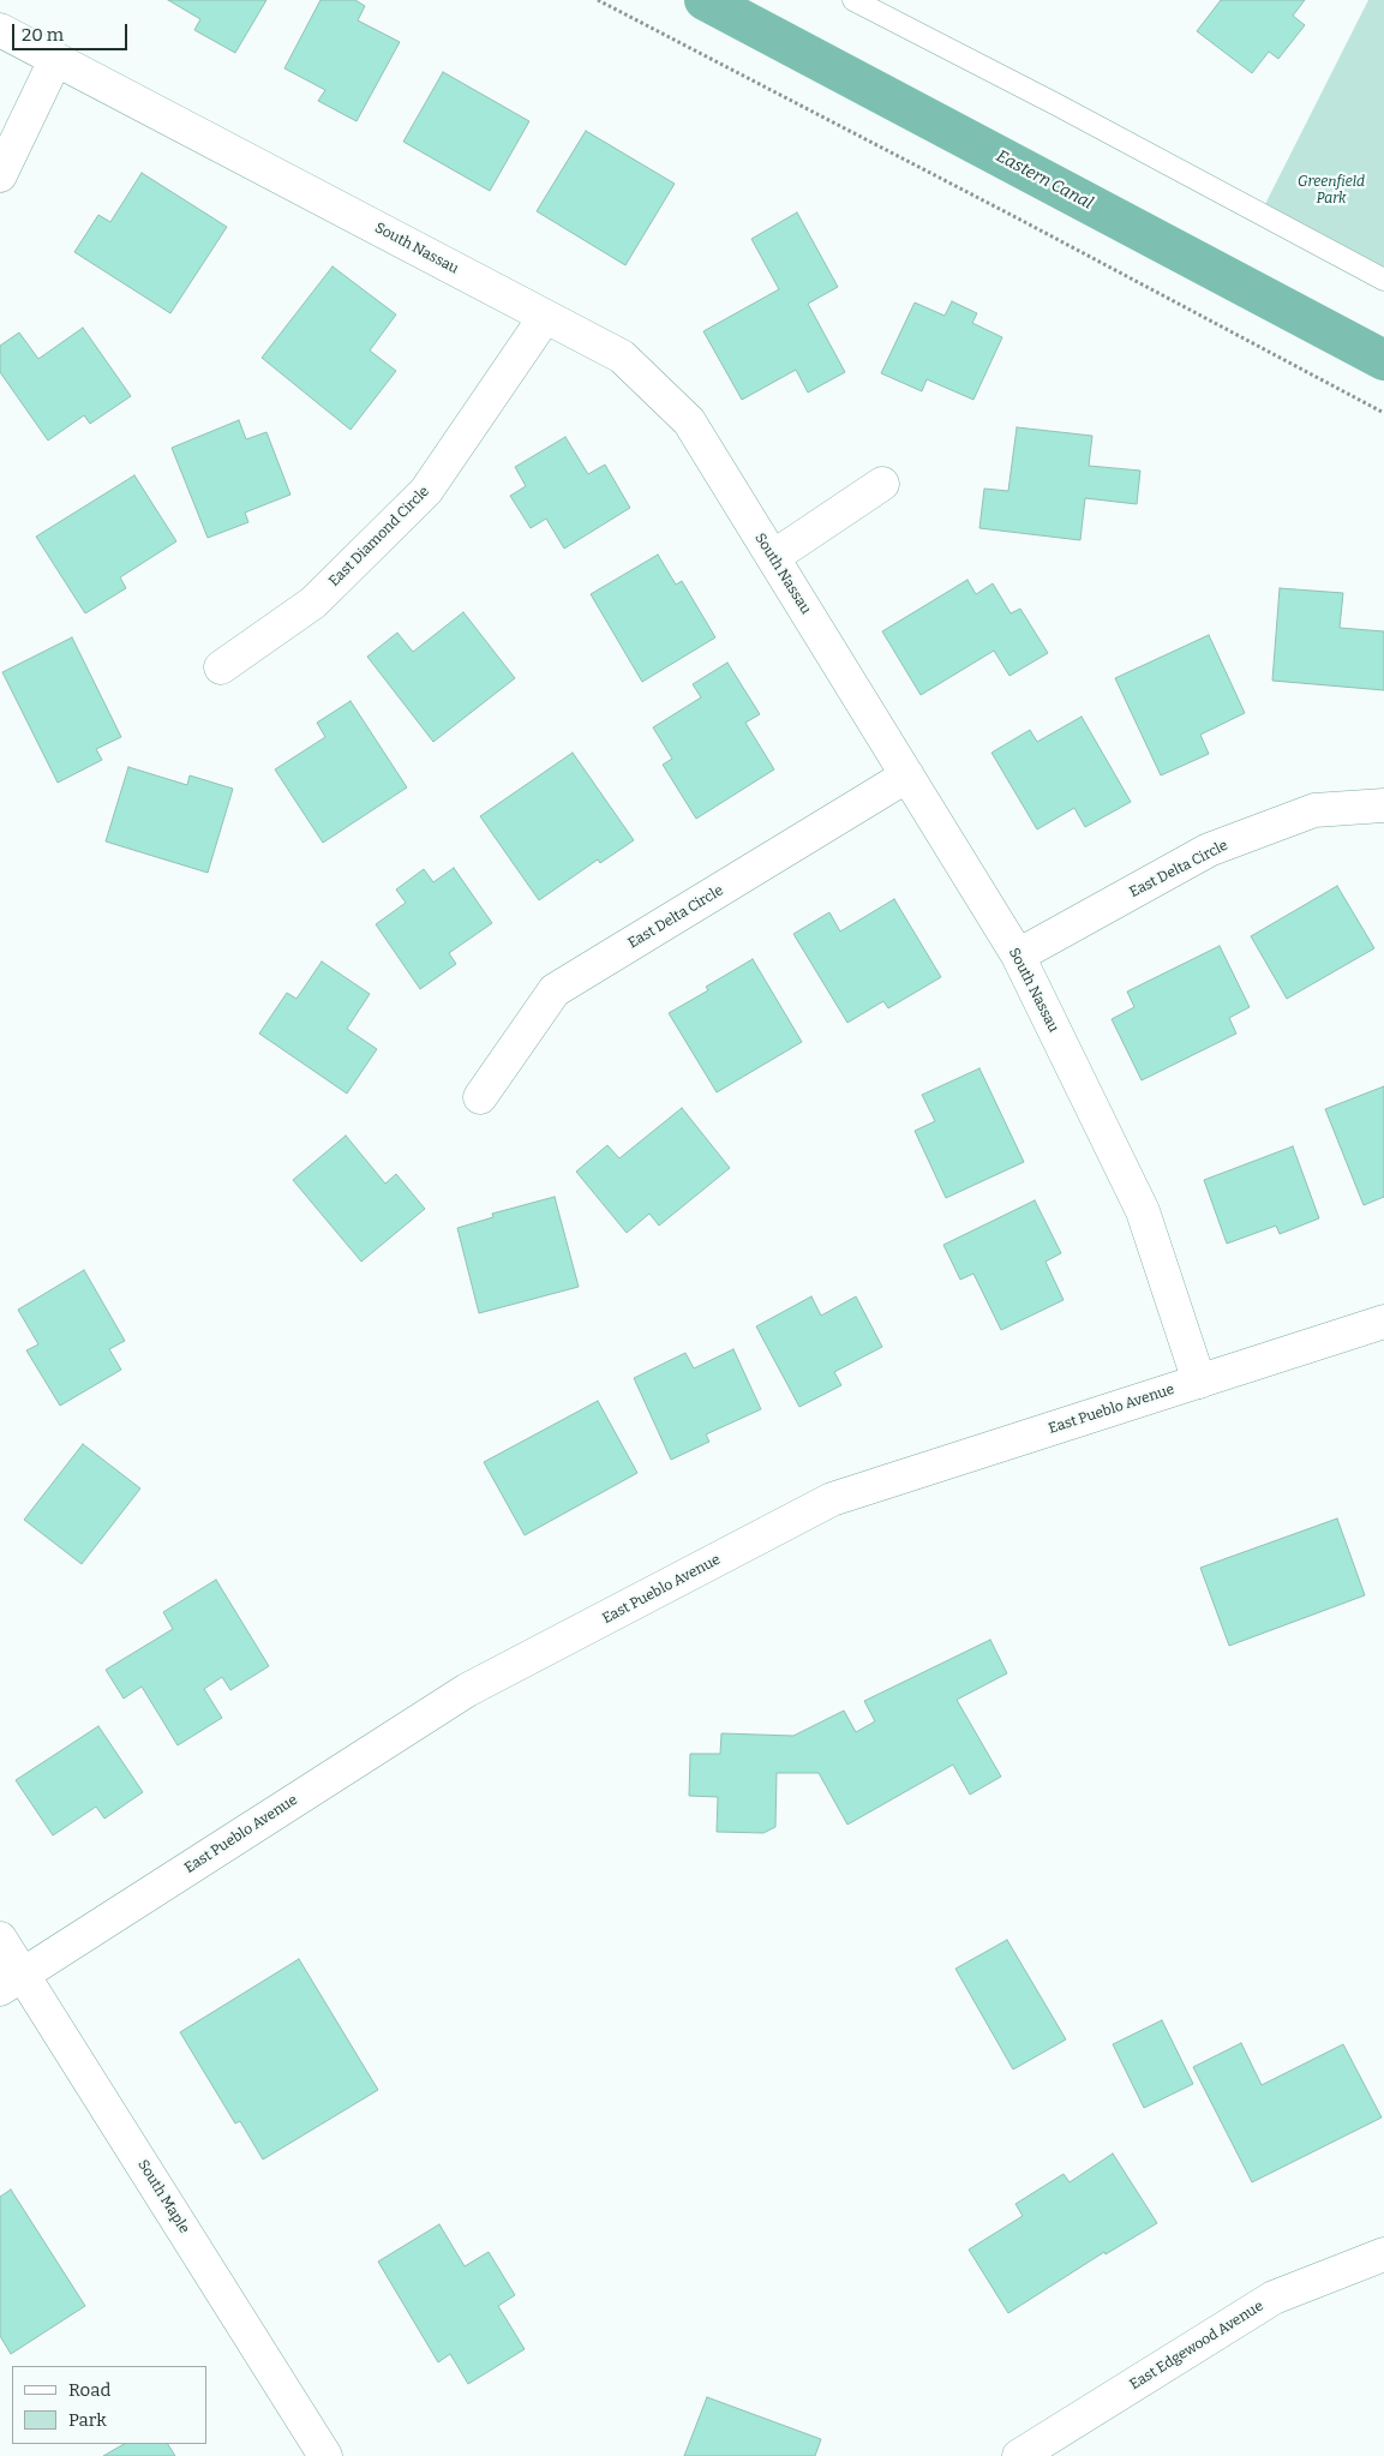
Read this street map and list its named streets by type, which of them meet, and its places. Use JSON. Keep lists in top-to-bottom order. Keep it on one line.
{"streets":{"street":["South Nassau","East Diamond Circle","East Delta Circle","East Pueblo Avenue","South Maple","East Edgewood Avenue"]},"crossings":[["South Nassau","East Diamond Circle"],["South Nassau","East Delta Circle"],["South Nassau","East Pueblo Avenue"],["East Pueblo Avenue","South Maple"]],"water":["Eastern Canal"],"parks":["Greenfield Park"],"legend":["Road","Park"],"scale_bar":"20 m"}
